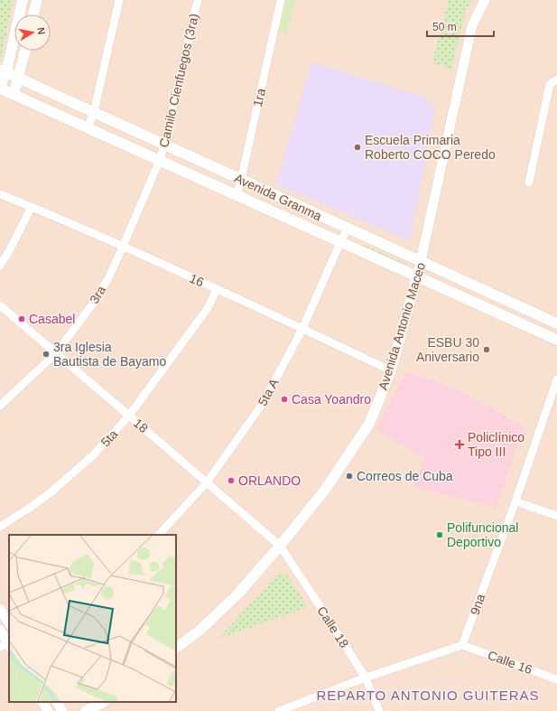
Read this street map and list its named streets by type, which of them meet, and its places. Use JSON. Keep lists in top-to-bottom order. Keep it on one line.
{"streets":{"main road":["Avenida Granma","Avenida Antonio Maceo"],"street":["Camilo Cienfuegos (3ra)","1ra","16","3ra","5ta A","18","5ta","9na","Calle 18","Calle 16"]},"crossings":[["Camilo Cienfuegos (3ra)","Avenida Granma"],["Camilo Cienfuegos (3ra)","3ra"],["1ra","Avenida Granma"],["Avenida Granma","3ra"],["Avenida Granma","Avenida Antonio Maceo"],["Avenida Granma","5ta A"],["16","3ra"],["16","Avenida Antonio Maceo"],["16","5ta A"],["16","5ta"],["3ra","18"],["Avenida Antonio Maceo","18"],["Avenida Antonio Maceo","Calle 18"],["5ta A","18"],["18","5ta"],["18","Calle 18"],["9na","Calle 16"]],"districts":["REPARTO ANTONIO GUITERAS"],"places":{"other":["Escuela Primaria Roberto COCO Peredo","Casabel","ESBU 30 Aniversario","3ra Iglesia Bautista de Bayamo","Casa Yoandro","Correos de Cuba","ORLANDO","Polifuncional Deportivo"],"health":["Policlínico Tipo III"]},"scale_bar":"50 m","north":"right"}
